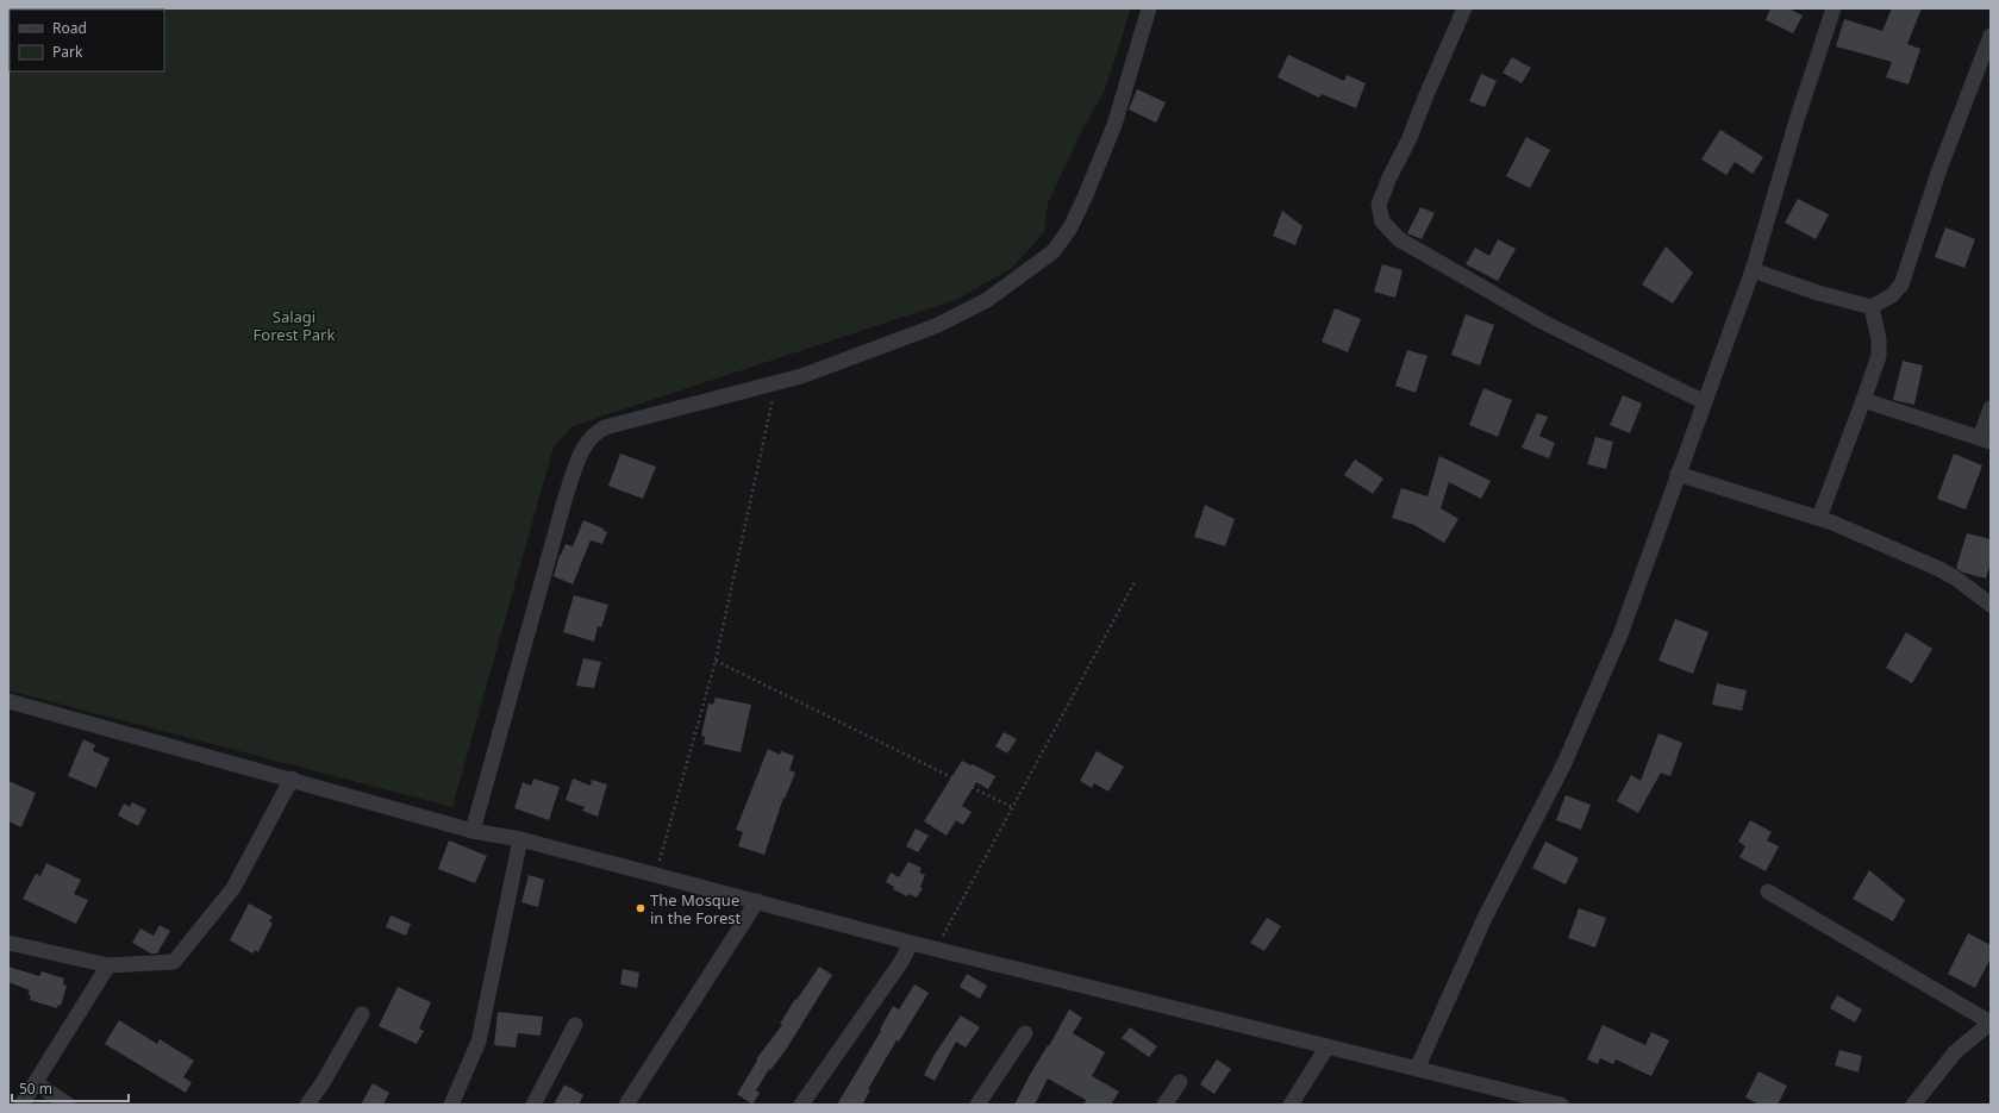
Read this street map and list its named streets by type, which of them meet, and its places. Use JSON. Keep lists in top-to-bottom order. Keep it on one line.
{"parks":["Salagi Forest Park"],"places":["The Mosque in the Forest"],"legend":["Road","Park"],"scale_bar":"50 m"}
